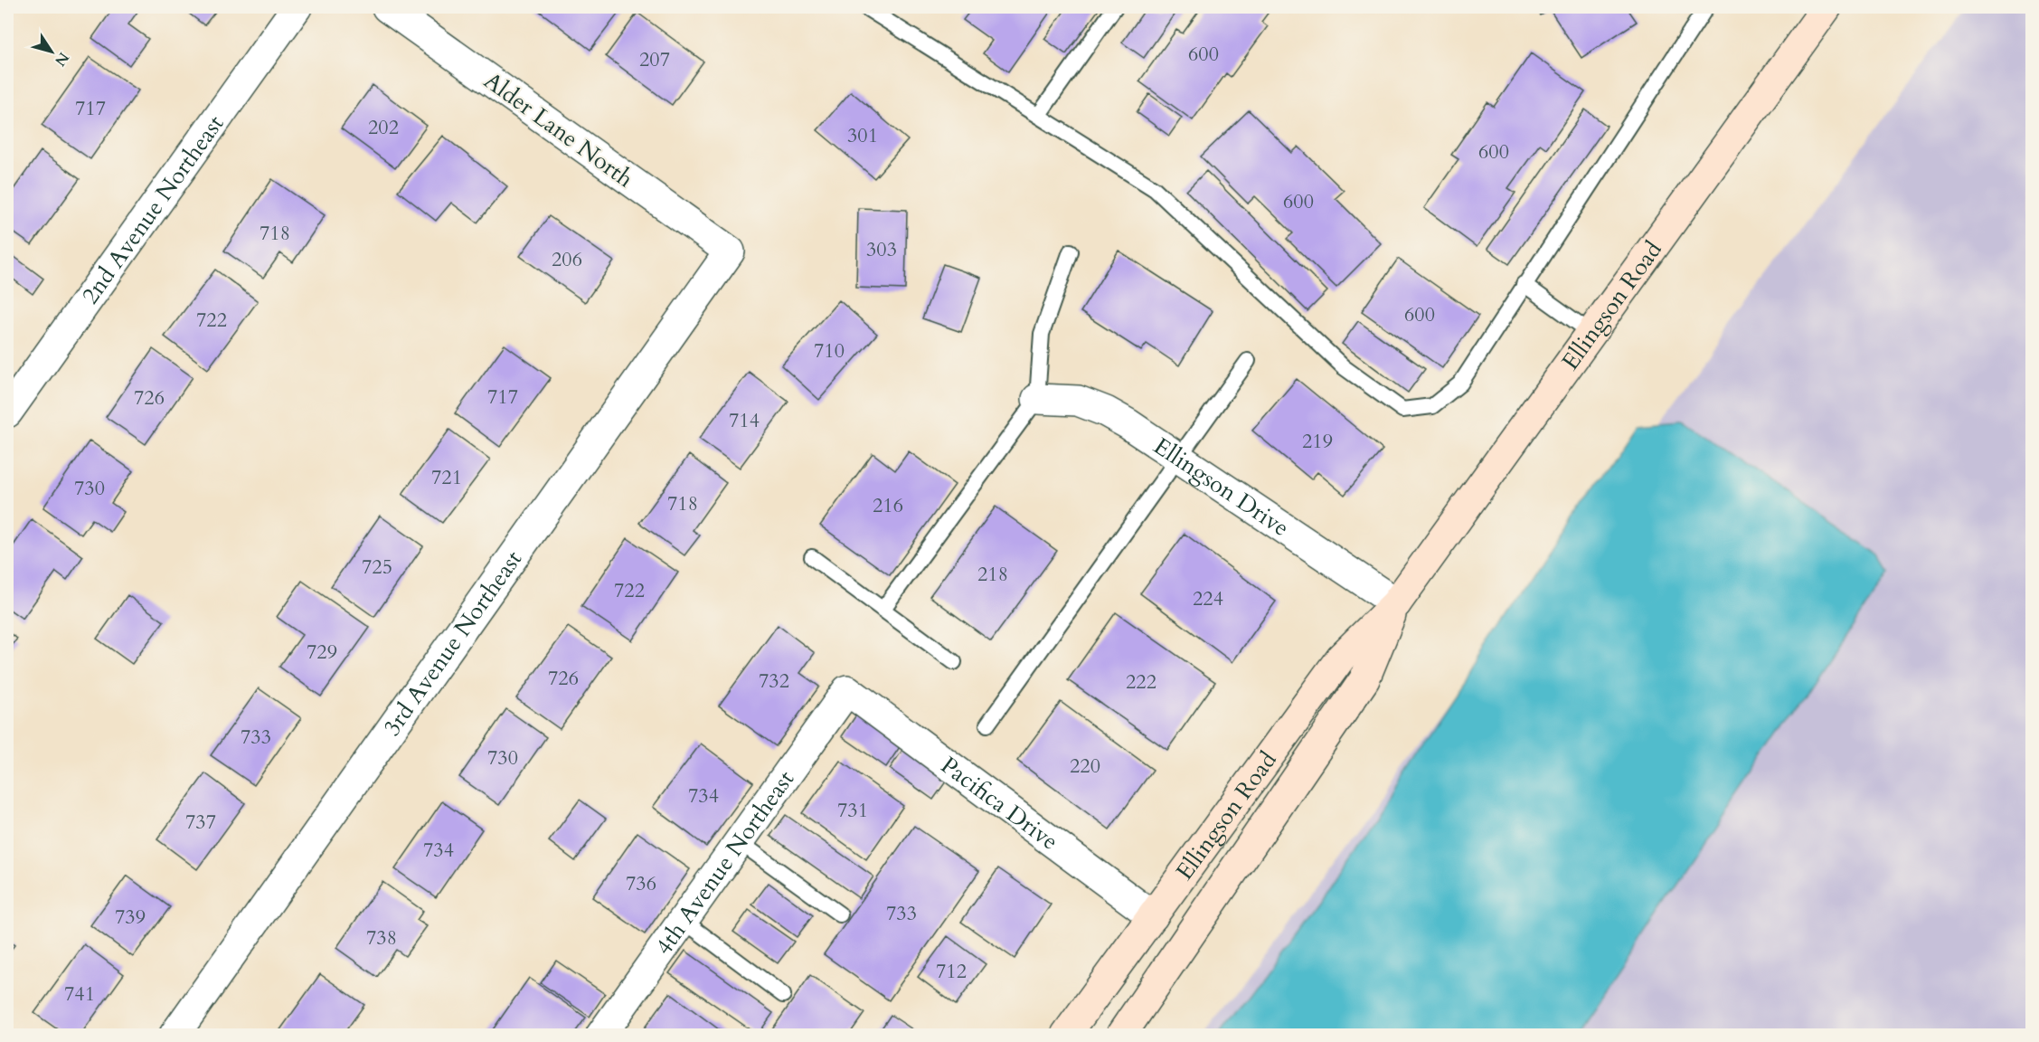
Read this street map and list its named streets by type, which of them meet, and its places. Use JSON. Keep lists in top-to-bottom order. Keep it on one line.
{"streets":{"main road":["Ellingson Road"],"street":["Alder Lane North","2nd Avenue Northeast","Ellingson Drive","3rd Avenue Northeast","Pacifica Drive","4th Avenue Northeast"]},"crossings":[["Alder Lane North","3rd Avenue Northeast"],["Ellingson Road","Ellingson Drive"],["Ellingson Road","Pacifica Drive"],["Pacifica Drive","4th Avenue Northeast"]],"house_numbers":["600","207","717","202","301","600","600","718","303","206","600","722","710","717","726","714","219","721","730","718","216","725","218","722","224","729","726","732","222","733","730","220","734","731","737","734","736","733","739","738","712","741"],"north":"bottom right"}
